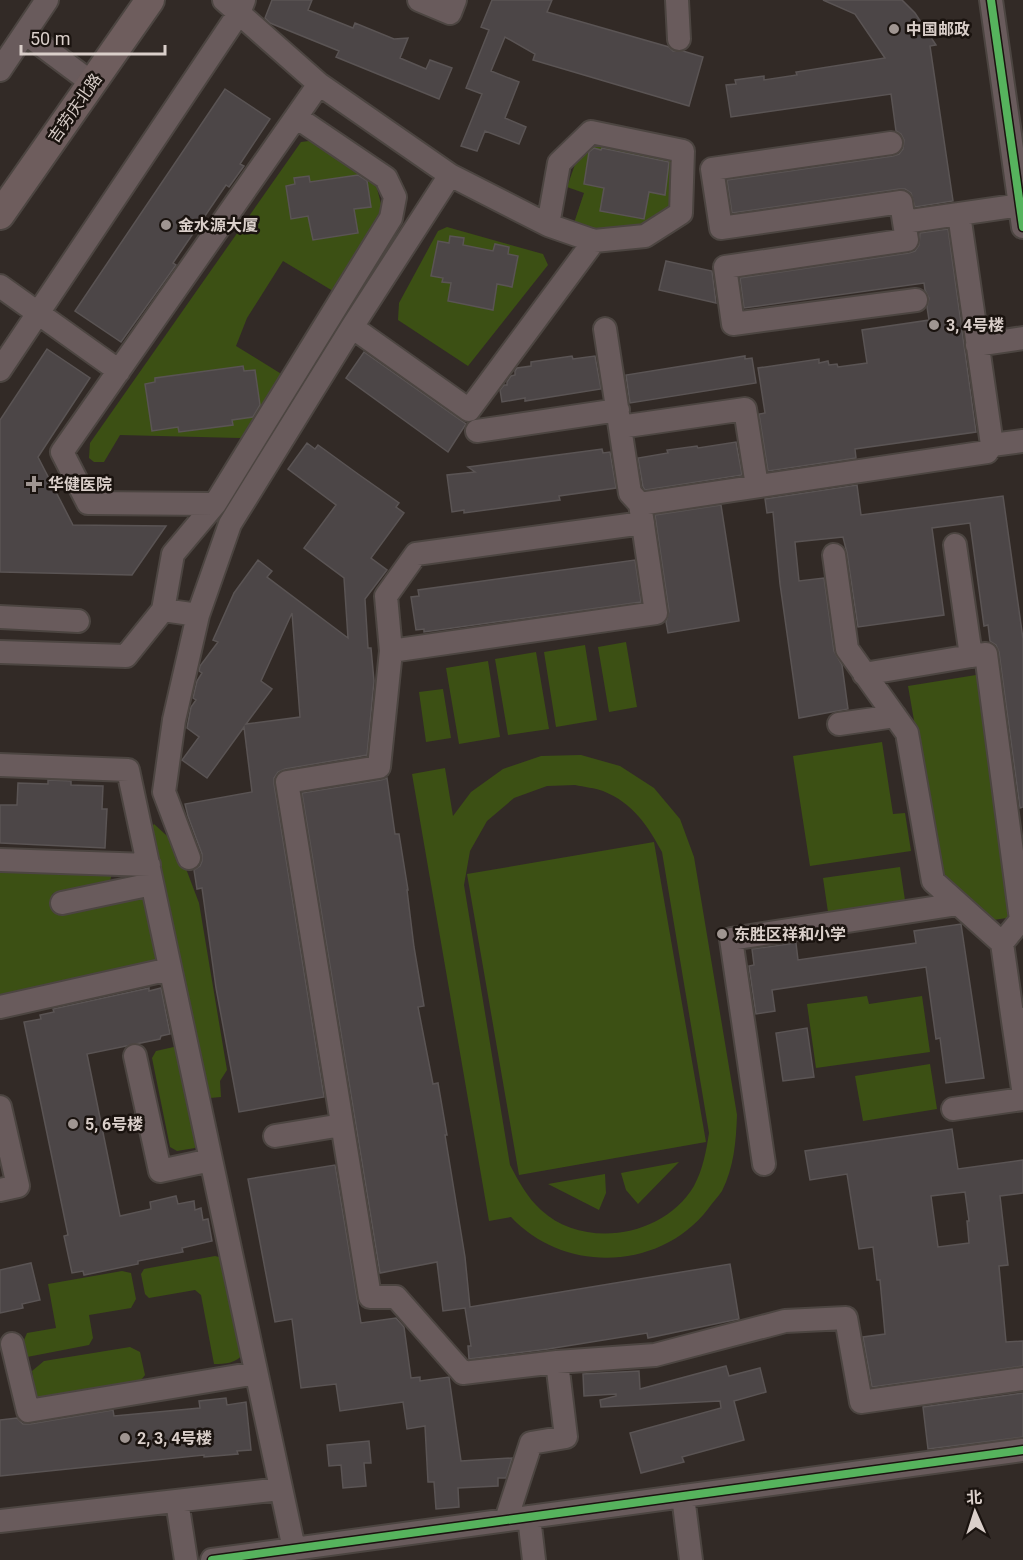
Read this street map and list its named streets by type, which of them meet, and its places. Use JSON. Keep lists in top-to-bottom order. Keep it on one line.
{"streets":{"main road":["吉劳庆北路"]},"places":{"other":["中国邮政","金水源大厦","3, 4号楼","东胜区祥和小学","5, 6号楼","2, 3, 4号楼"],"health":["华健医院"]},"scale_bar":"50 m","north":"top"}
